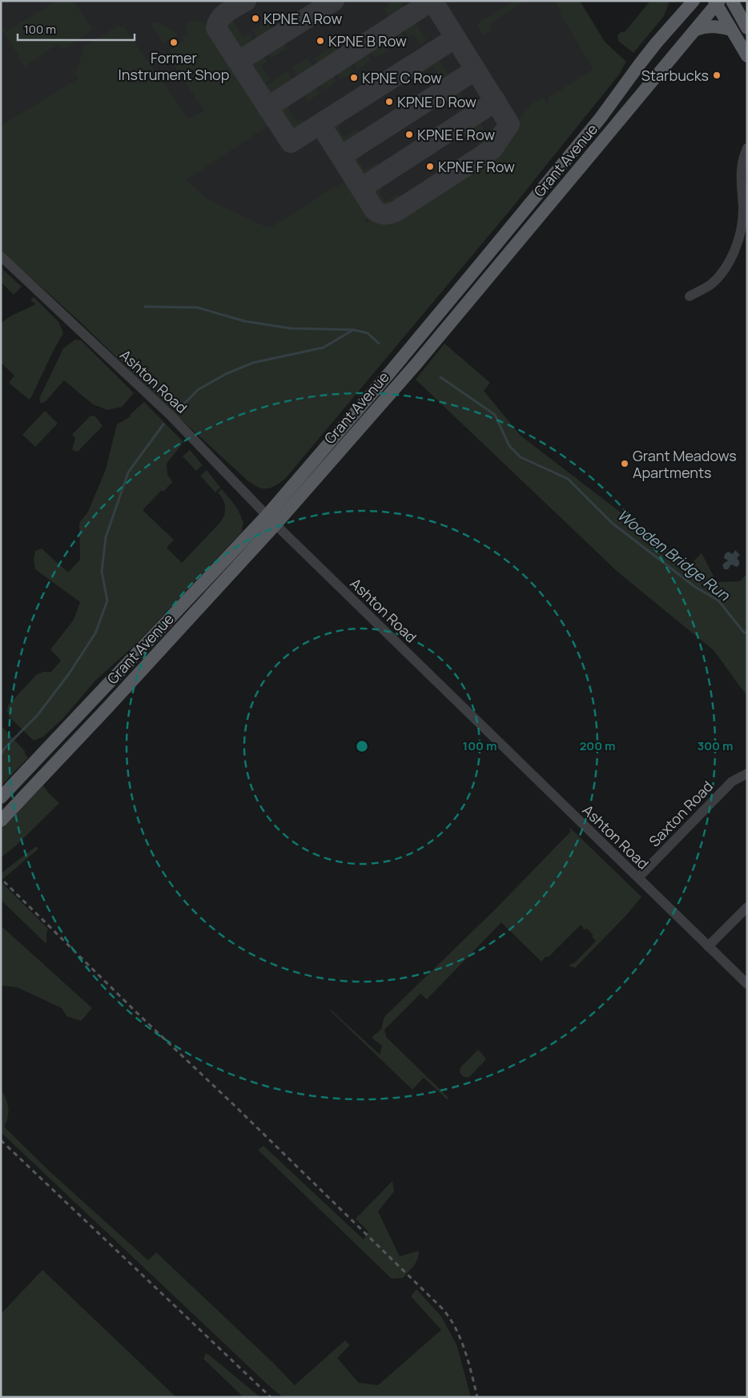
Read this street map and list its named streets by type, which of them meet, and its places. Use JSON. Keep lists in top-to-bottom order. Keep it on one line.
{"streets":{"main road":["Grant Avenue"],"street":["Ashton Road","Saxton Road"]},"crossings":[["Grant Avenue","Ashton Road"],["Ashton Road","Saxton Road"]],"water":["Wooden Bridge Run"],"places":["KPNE A Row","KPNE B Row","Former Instrument Shop","Starbucks","KPNE C Row","KPNE D Row","KPNE E Row","KPNE F Row","Grant Meadows Apartments"],"scale_bar":"100 m","rings":["100 m","200 m","300 m"]}
